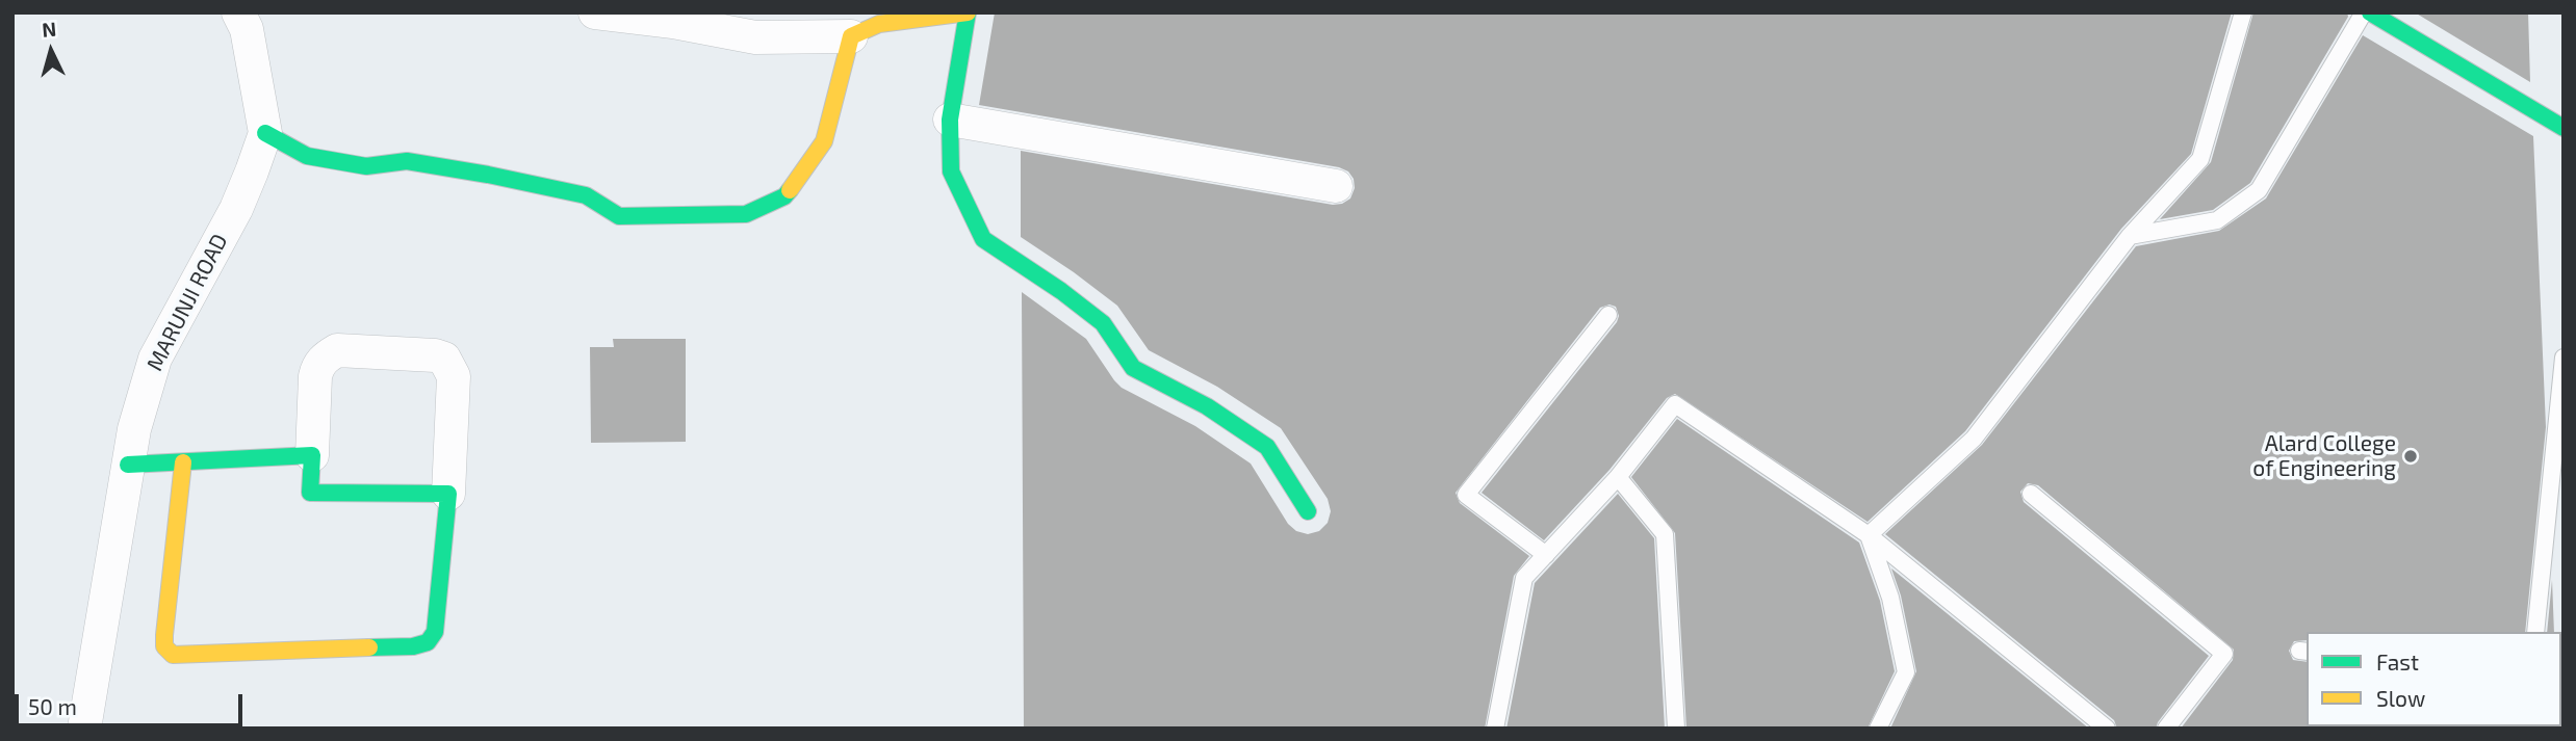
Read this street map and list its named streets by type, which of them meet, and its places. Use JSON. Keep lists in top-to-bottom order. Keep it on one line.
{"streets":{"street":["MARUNJI ROAD"]},"places":["Alard College of Engineering"],"legend":["Fast","Slow"],"scale_bar":"50 m","north":"top"}
